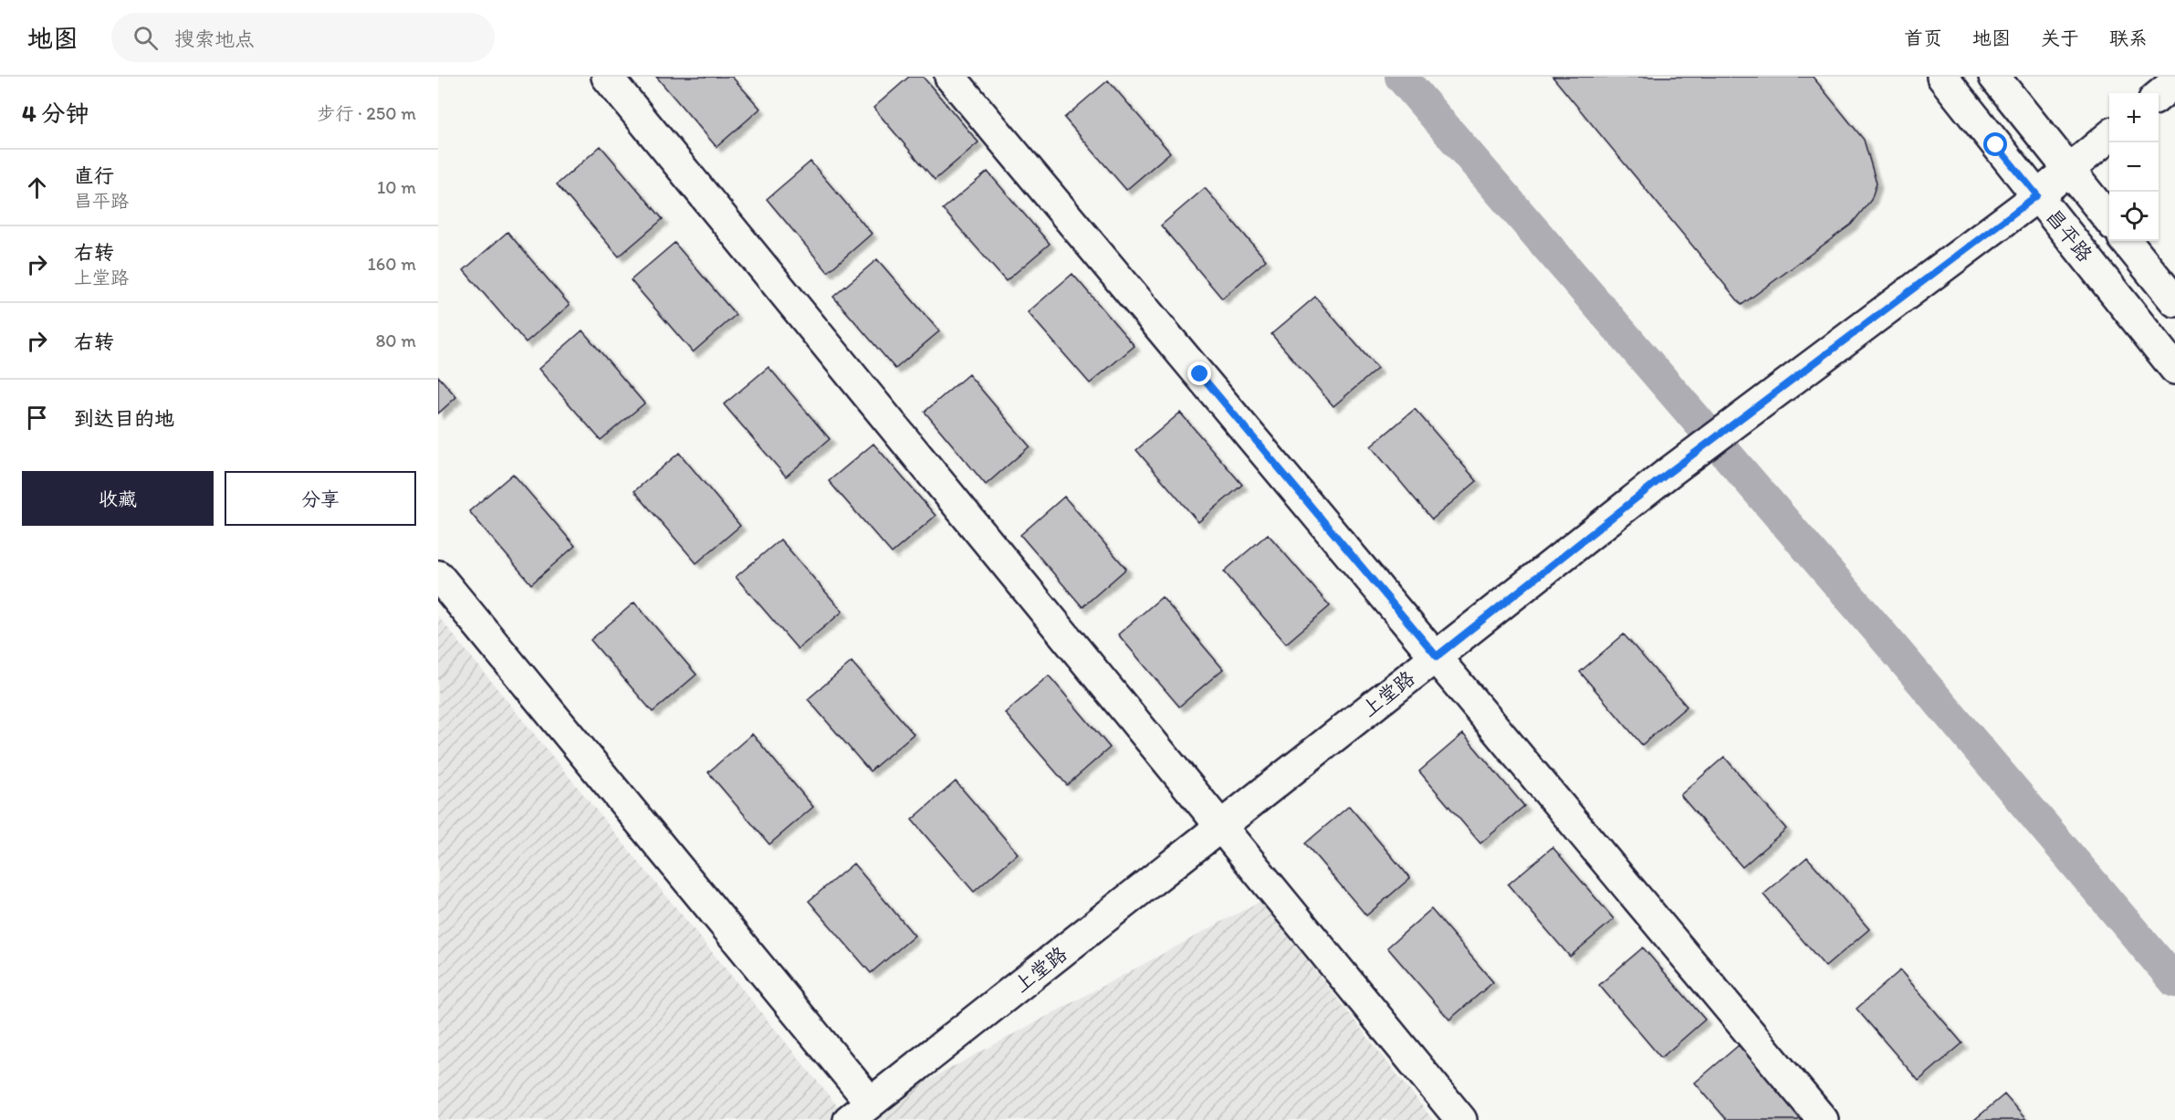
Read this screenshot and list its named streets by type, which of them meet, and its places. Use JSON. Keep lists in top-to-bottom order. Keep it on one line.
{"streets":{"street":["昌平路","上堂路"]},"crossings":[["昌平路","上堂路"]],"page":{"header":"地图","search":"搜索地点","nav":["首页","地图","关于","联系"],"heading":["4 分钟","步行 · 250 m"],"map_buttons":["+","−"],"list":[["直行","昌平路","10 m"],["右转","上堂路","160 m"],["右转","80 m"],"到达目的地"],"buttons":["收藏","分享"]}}
